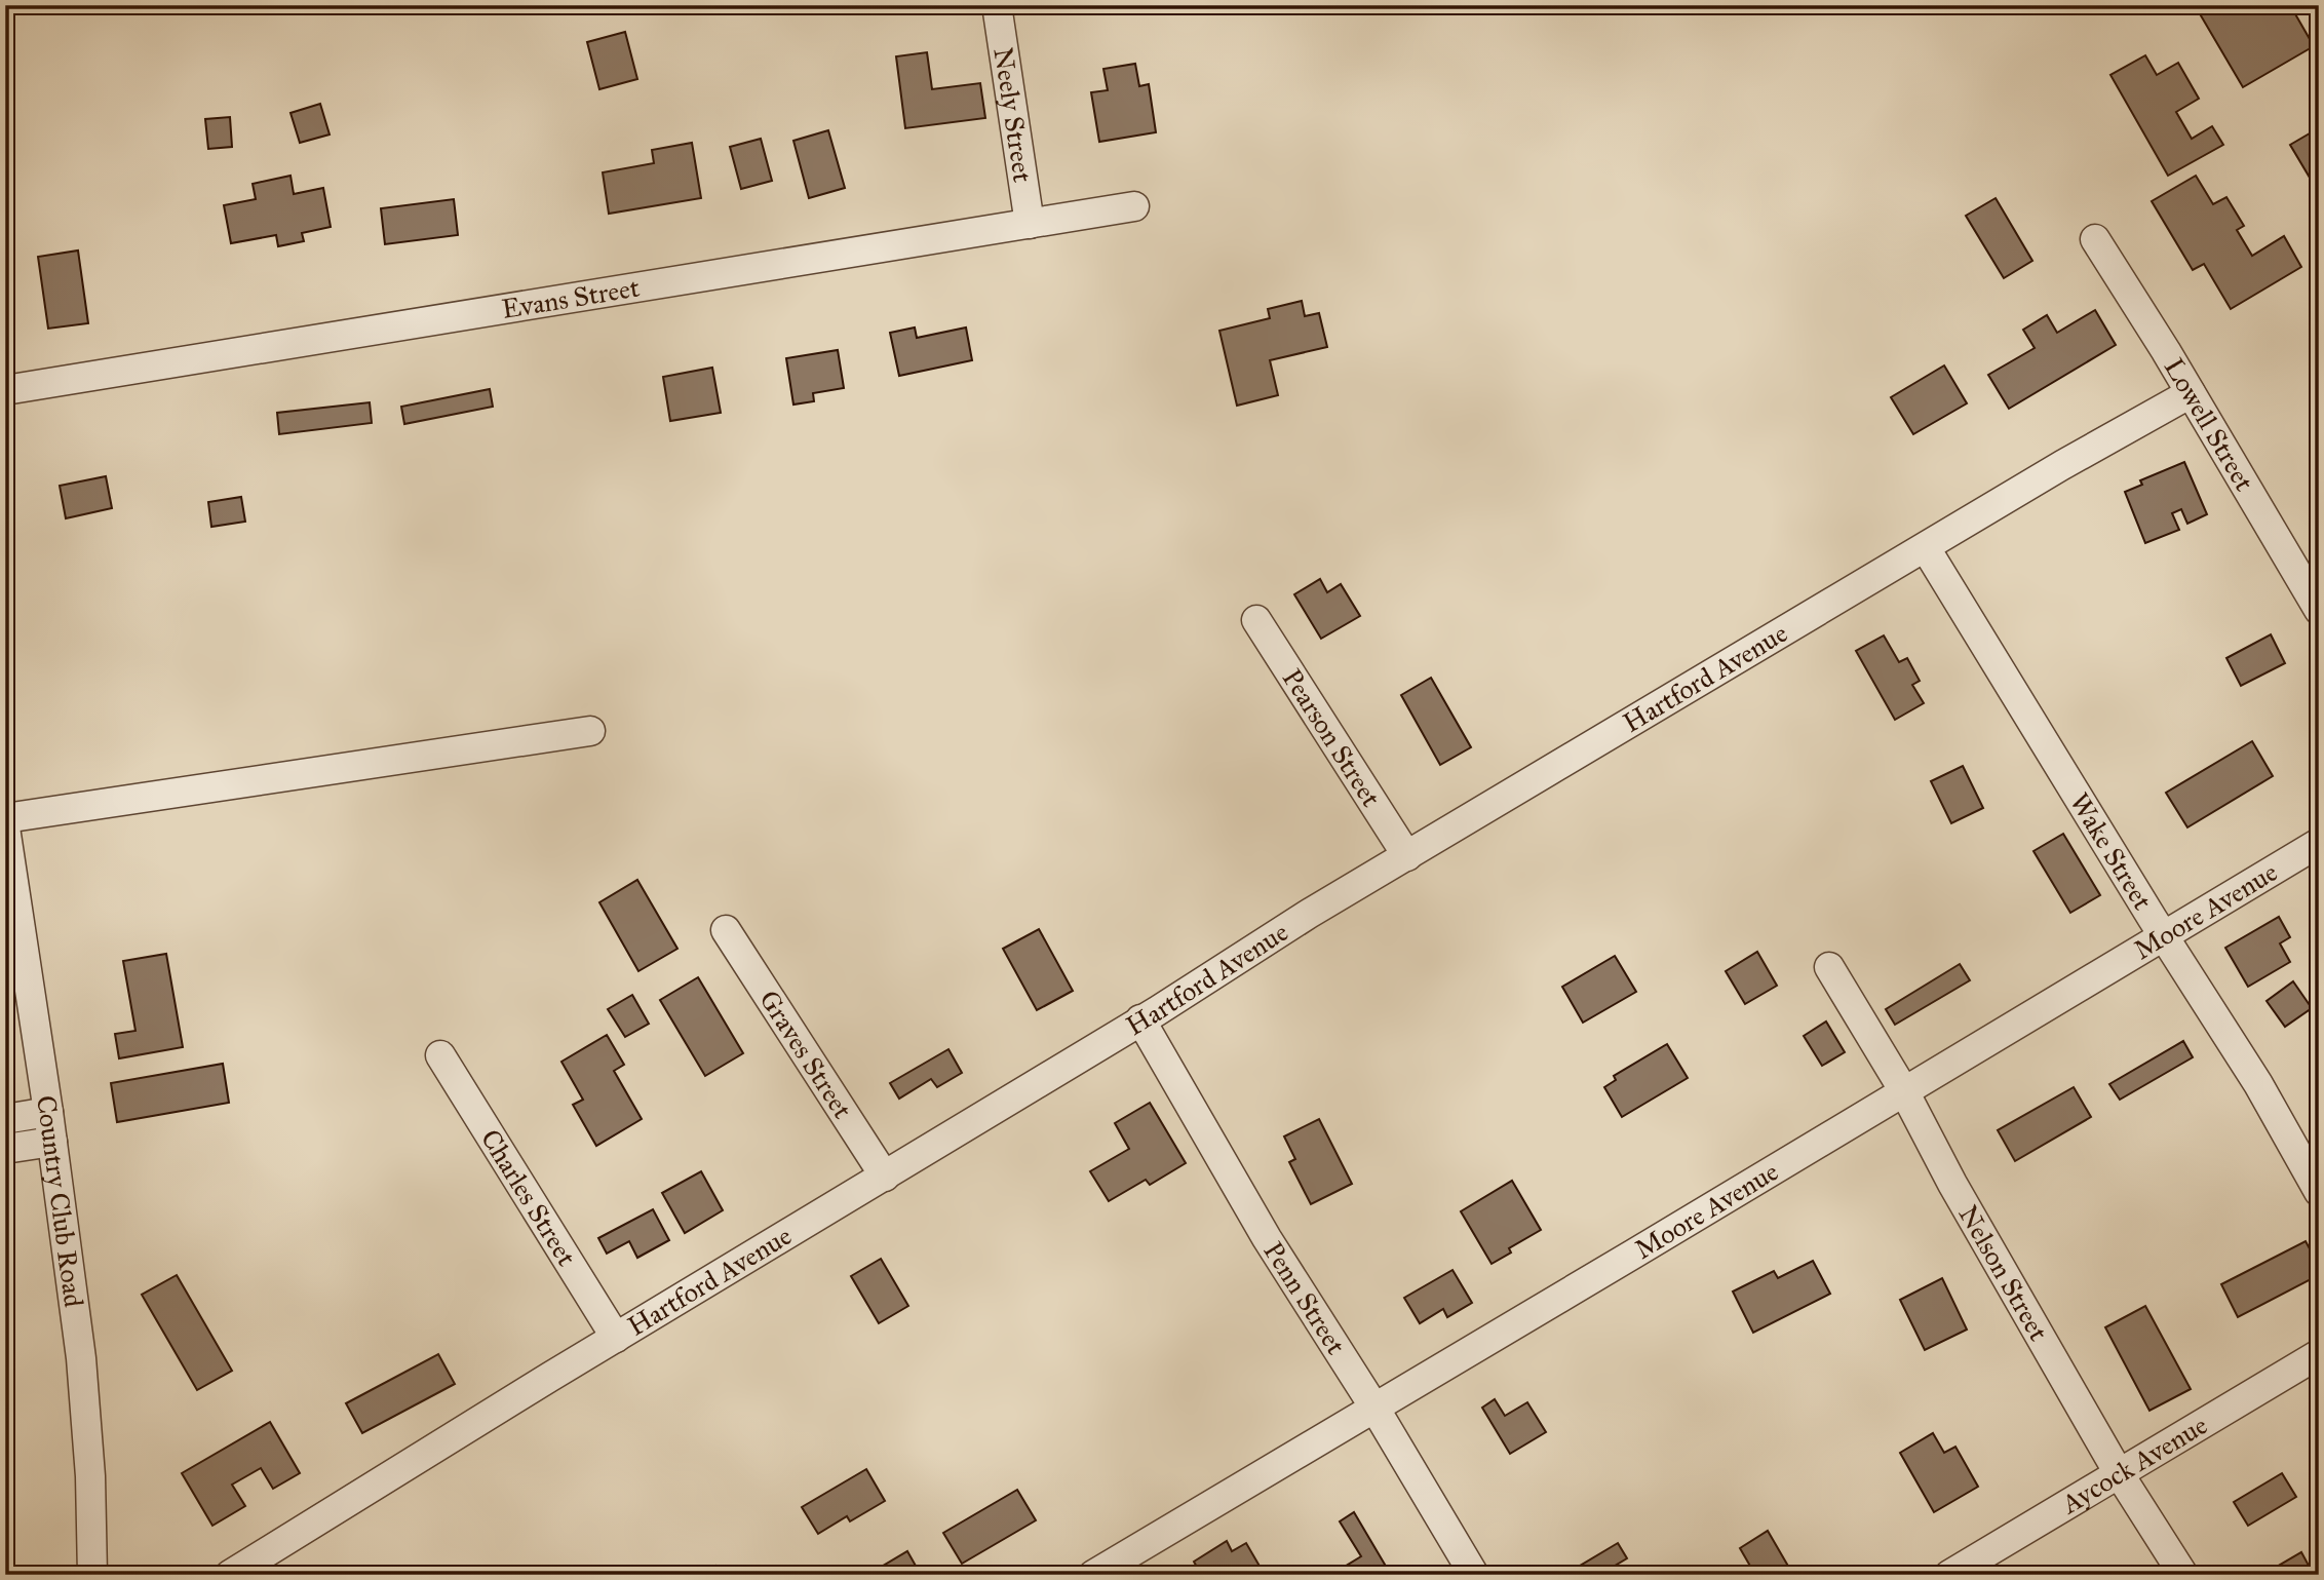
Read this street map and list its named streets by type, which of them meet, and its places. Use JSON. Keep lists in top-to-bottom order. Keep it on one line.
{"streets":{"street":["Neely Street","Evans Street","Lowell Street","Hartford Avenue","Pearson Street","Wake Street","Moore Avenue","Graves Street","Charles Street","Country Club Road","Nelson Street","Penn Street","Aycock Avenue"]},"crossings":[["Neely Street","Evans Street"],["Lowell Street","Hartford Avenue"],["Hartford Avenue","Pearson Street"],["Hartford Avenue","Wake Street"],["Hartford Avenue","Graves Street"],["Hartford Avenue","Charles Street"],["Hartford Avenue","Penn Street"],["Wake Street","Moore Avenue"],["Moore Avenue","Nelson Street"],["Moore Avenue","Penn Street"],["Nelson Street","Aycock Avenue"]]}
